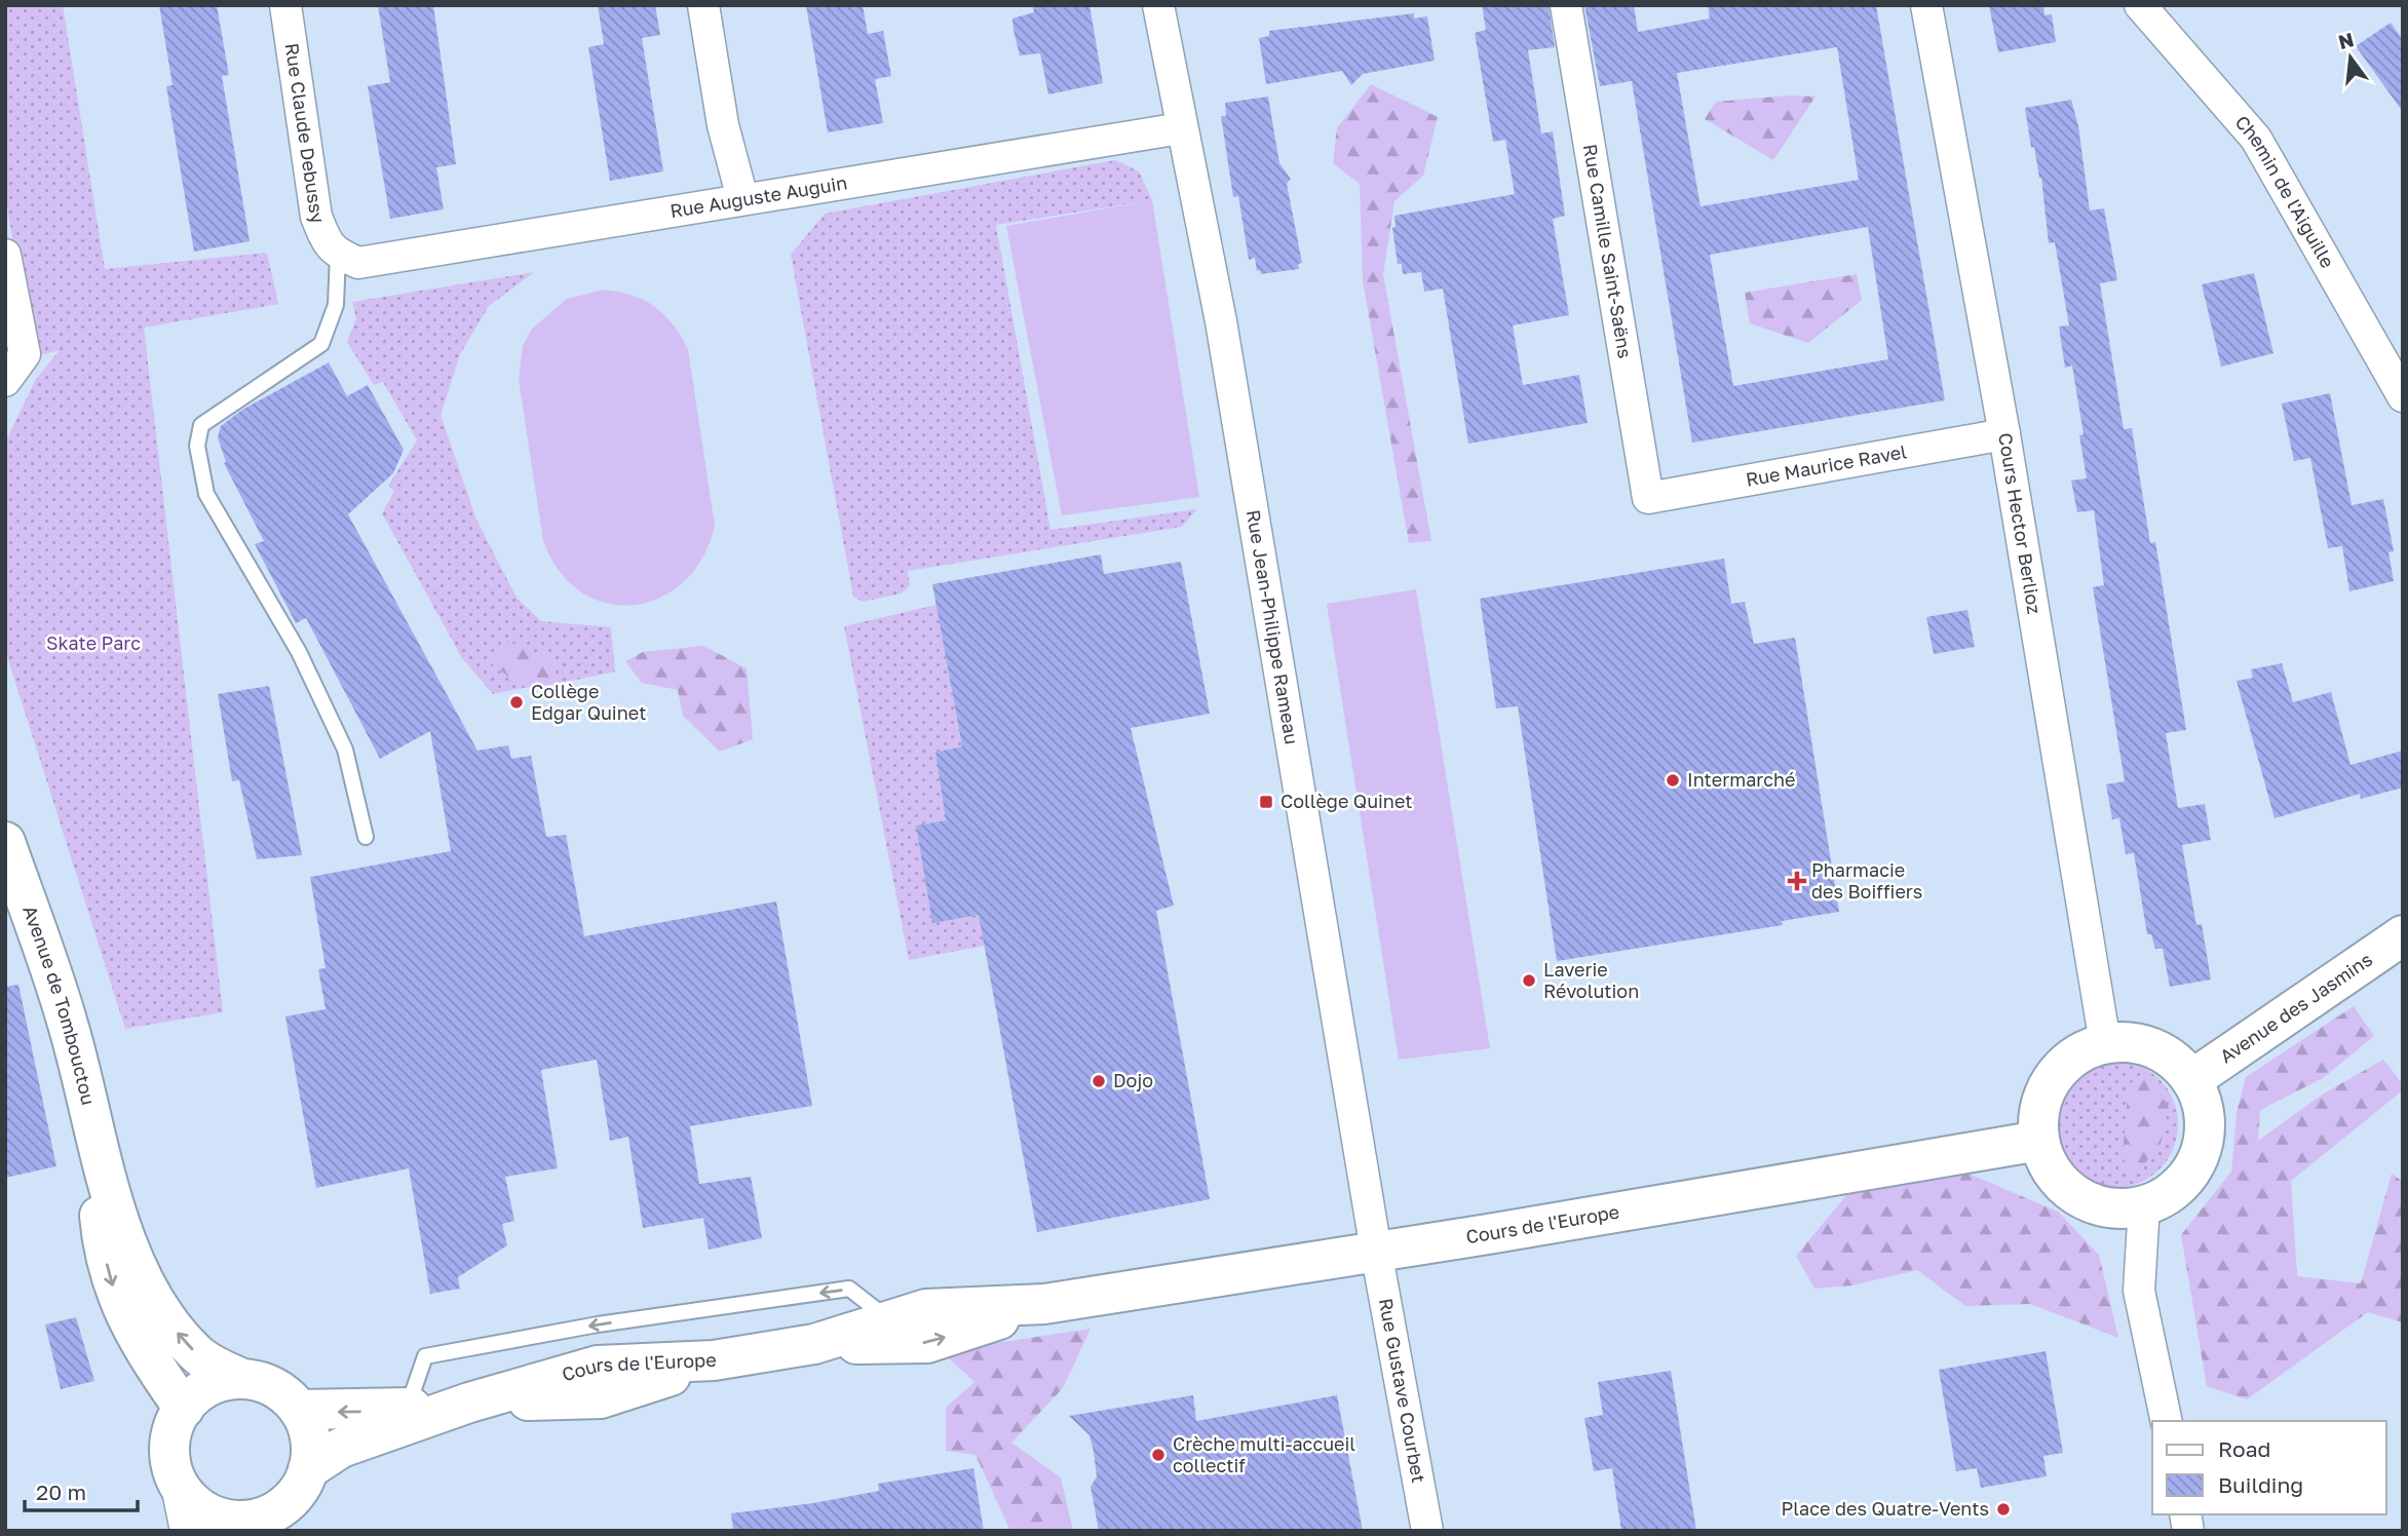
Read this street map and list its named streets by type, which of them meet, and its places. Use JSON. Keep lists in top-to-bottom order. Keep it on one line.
{"streets":{"street":["Rue Claude Debussy","Chemin de l'Aiguille","Rue Auguste Auguin","Rue Camille Saint-Saëns","Rue Maurice Ravel","Cours Hector Berlioz","Rue Jean-Philippe Rameau","Avenue de Tombouctou","Avenue des Jasmins","Cours de l'Europe","Rue Gustave Courbet"]},"crossings":[["Rue Claude Debussy","Rue Auguste Auguin"],["Rue Auguste Auguin","Rue Jean-Philippe Rameau"],["Rue Camille Saint-Saëns","Rue Maurice Ravel"],["Rue Maurice Ravel","Cours Hector Berlioz"],["Cours Hector Berlioz","Avenue des Jasmins"],["Cours Hector Berlioz","Cours de l'Europe"],["Rue Jean-Philippe Rameau","Cours de l'Europe"],["Rue Jean-Philippe Rameau","Rue Gustave Courbet"],["Avenue de Tombouctou","Cours de l'Europe"],["Avenue des Jasmins","Cours de l'Europe"],["Cours de l'Europe","Rue Gustave Courbet"]],"parks":["Skate Parc"],"places":{"other":["Collège Edgar Quinet","Intermarché","Laverie Révolution","Dojo","Crèche multi-accueil collectif","Place des Quatre-Vents"],"transit":["Collège Quinet"],"health":["Pharmacie des Boiffiers"]},"legend":["Road","Building"],"scale_bar":"20 m","north":"top"}
